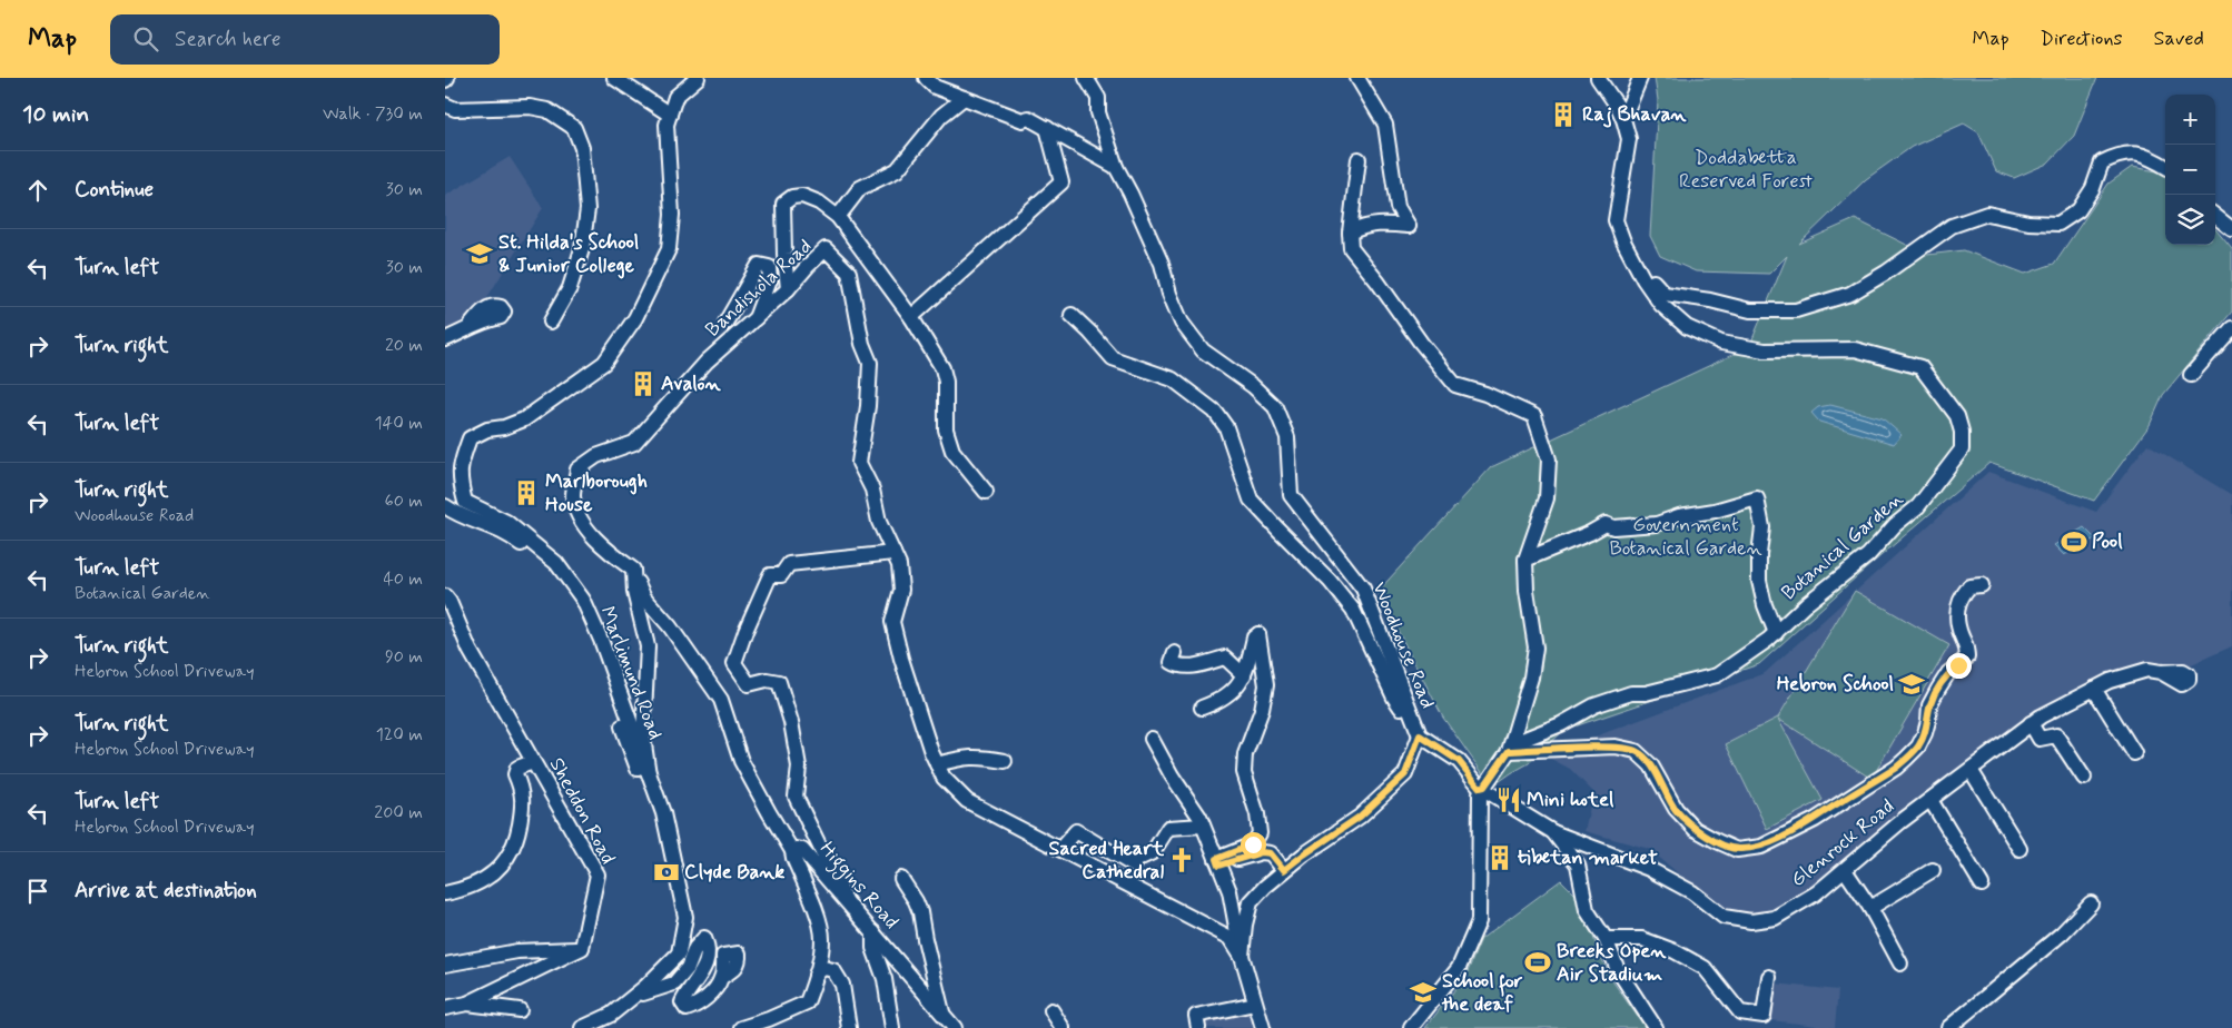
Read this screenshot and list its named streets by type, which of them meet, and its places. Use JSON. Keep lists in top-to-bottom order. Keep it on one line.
{"streets":{"street":["Bandishola Road","Botanical Garden","Woodhouse Road","Marlimund Road","Sheddon Road","Glenrock Road","Higgins Road"]},"crossings":[["Botanical Garden","Woodhouse Road"],["Woodhouse Road","Glenrock Road"]],"parks":["Doddabetta Reserved Forest","Government Botanical Garden"],"places":{"building":["Raj Bhavan","Avalon","Marlborough House","tibetan market"],"school or university":["St. Hilda's School & Junior College","Hebron School","School for the deaf"],"sports":["Pool","Breeks Open Air Stadium"],"restaurant":["Mini hotel"],"church":["Sacred Heart Cathedral"],"bank":["Clyde Bank"]},"page":{"header":"Map","search":"Search here","nav":["Map","Directions","Saved"],"heading":["10 min","Walk · 730 m"],"map_buttons":["+","−"],"list":[["Continue","30 m"],["Turn left","30 m"],["Turn right","20 m"],["Turn left","140 m"],["Turn right","Woodhouse Road","60 m"],["Turn left","Botanical Garden","40 m"],["Turn right","Hebron School Driveway","90 m"],["Turn right","Hebron School Driveway","120 m"],["Turn left","Hebron School Driveway","200 m"],"Arrive at destination"]}}
